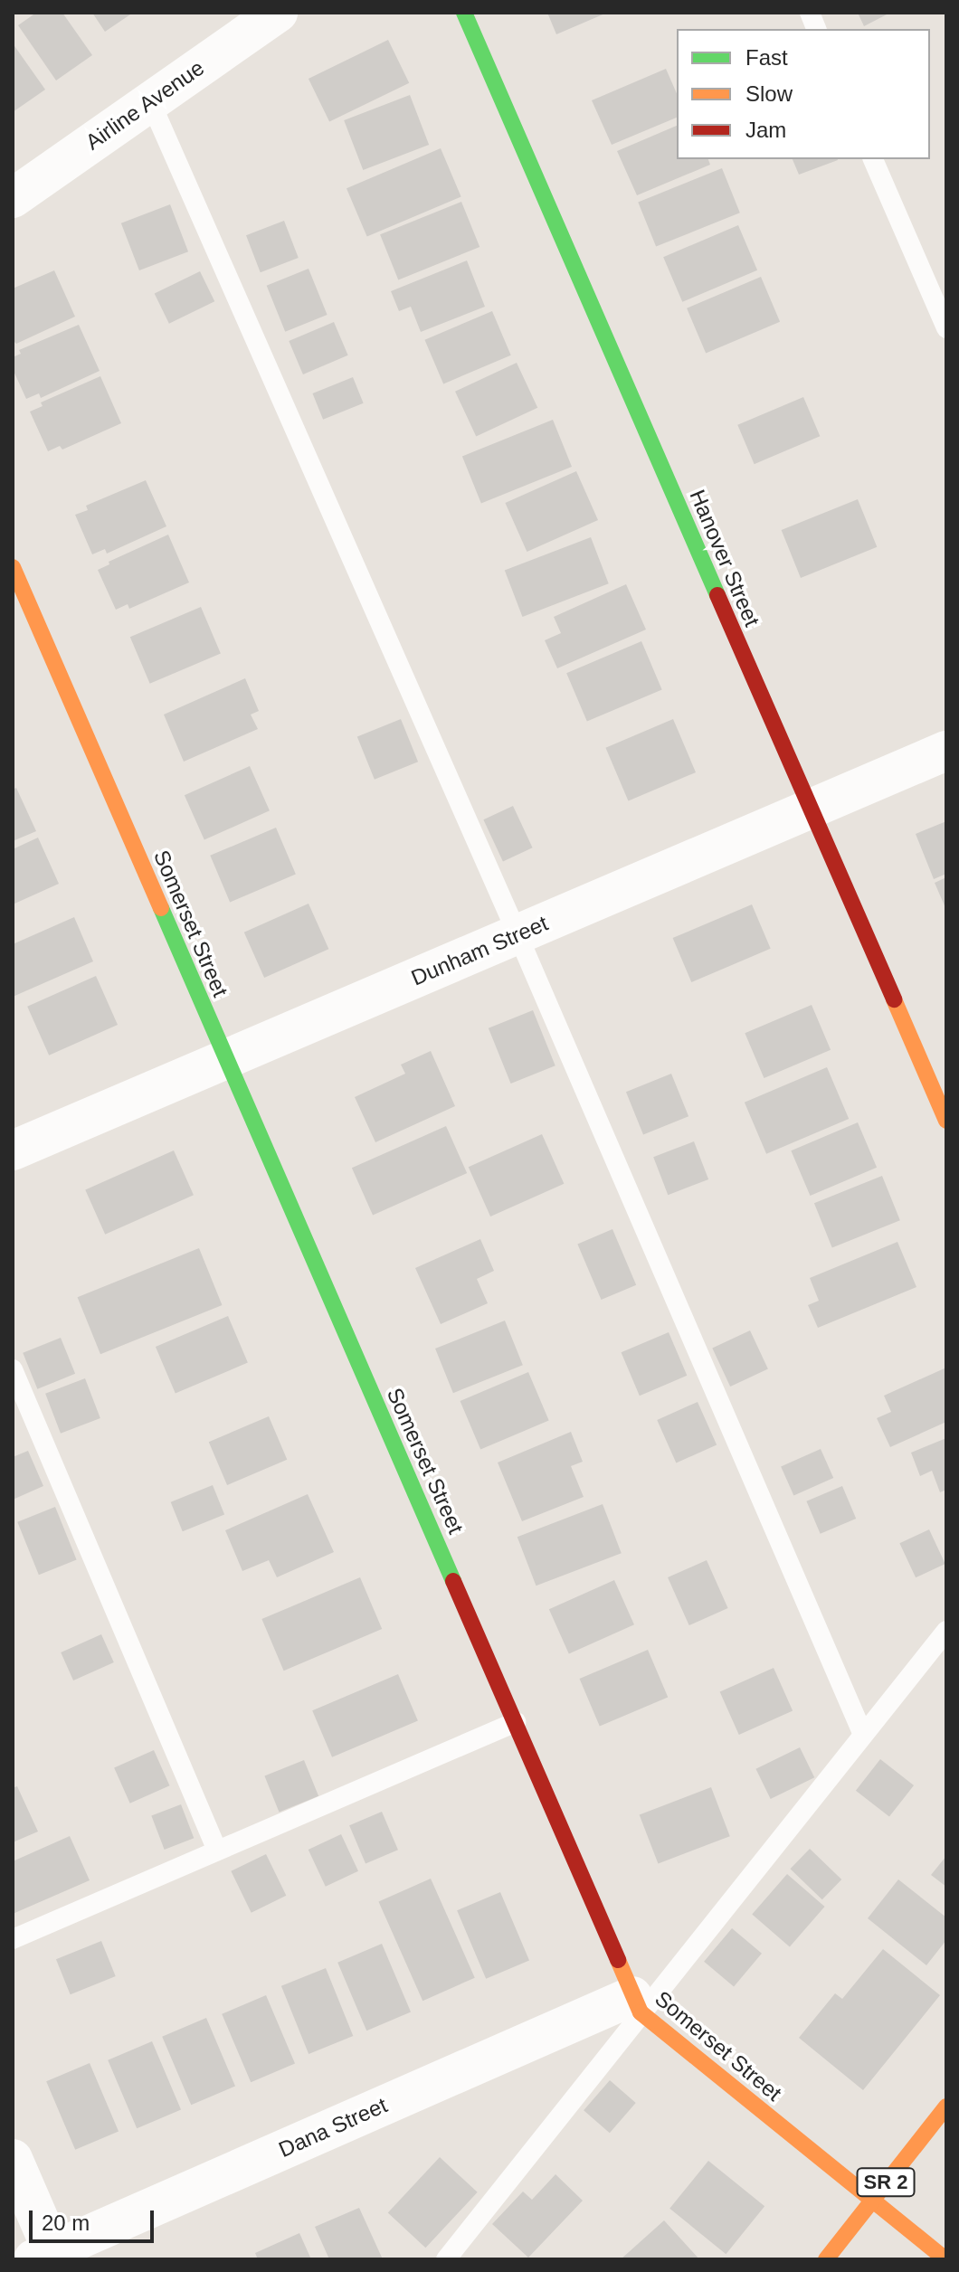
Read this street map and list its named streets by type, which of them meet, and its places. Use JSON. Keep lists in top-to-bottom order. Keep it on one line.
{"streets":{"street":["Airline Avenue","Hanover Street","Somerset Street","Dunham Street","Dana Street","SR 2"]},"crossings":[["Hanover Street","Dunham Street"],["Somerset Street","Dunham Street"],["Somerset Street","Dana Street"],["Somerset Street","SR 2"]],"legend":["Fast","Slow","Jam"],"scale_bar":"20 m"}
